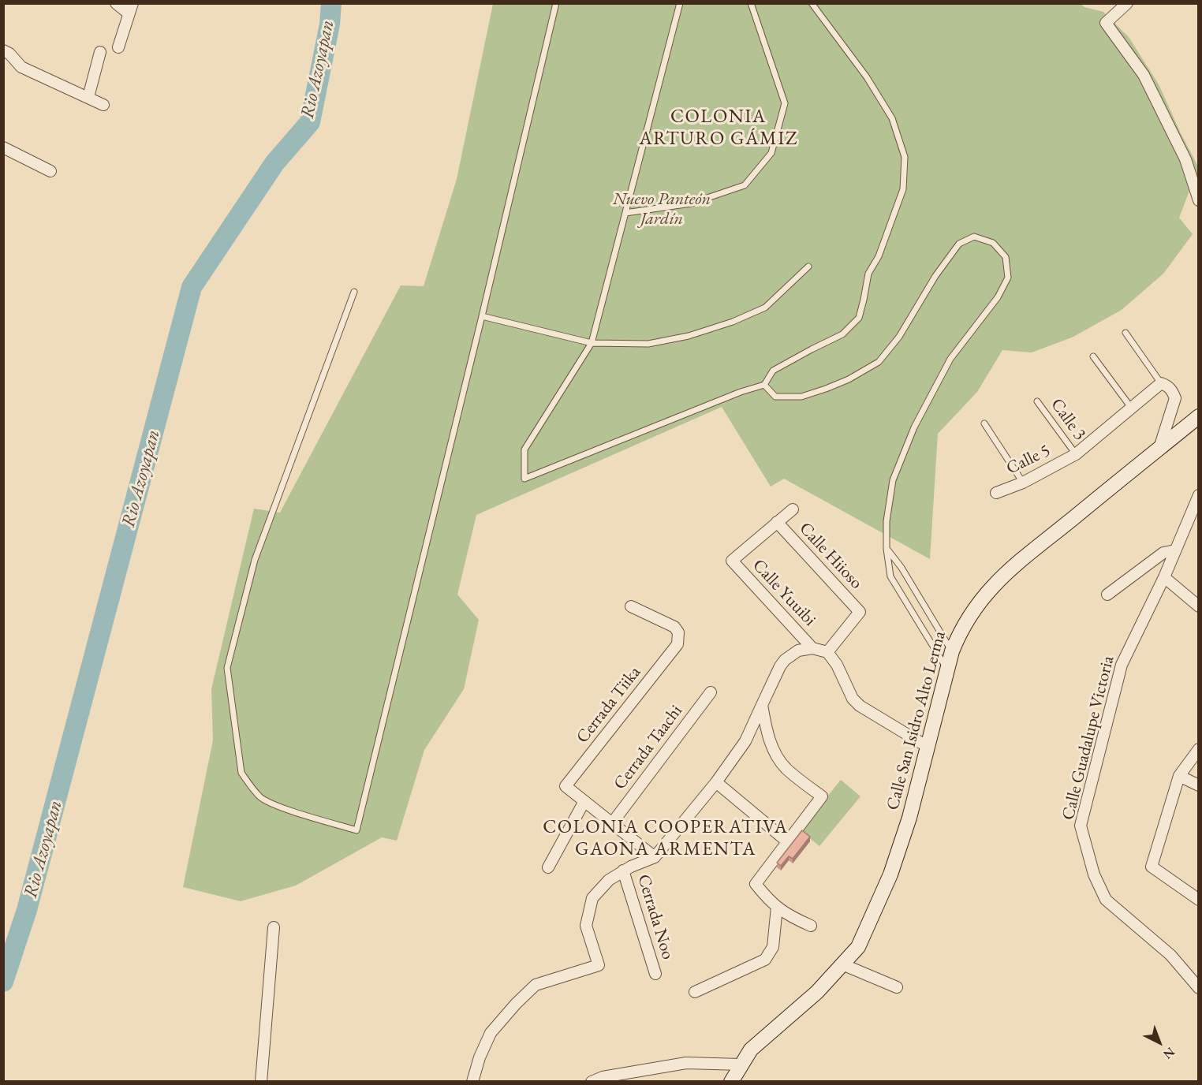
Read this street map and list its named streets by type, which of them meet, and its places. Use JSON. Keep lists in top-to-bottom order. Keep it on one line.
{"streets":{"street":["Calle 5","Calle Hiioso","Calle Yuuibi","Cerrada Tiika","Calle San Isidro Alto Lerma","Calle Guadalupe Victoria","Cerrada Taachi","Cerrada Noo"],"lane":["Calle 3"]},"crossings":[["Calle 3","Calle 5"],["Calle Hiioso","Calle Yuuibi"]],"districts":["COLONIA ARTURO GÁMIZ","COLONIA COOPERATIVA GAONA ARMENTA"],"water":["Rio Azoyapan"],"parks":["Nuevo Panteón Jardín"],"north":"bottom right"}
